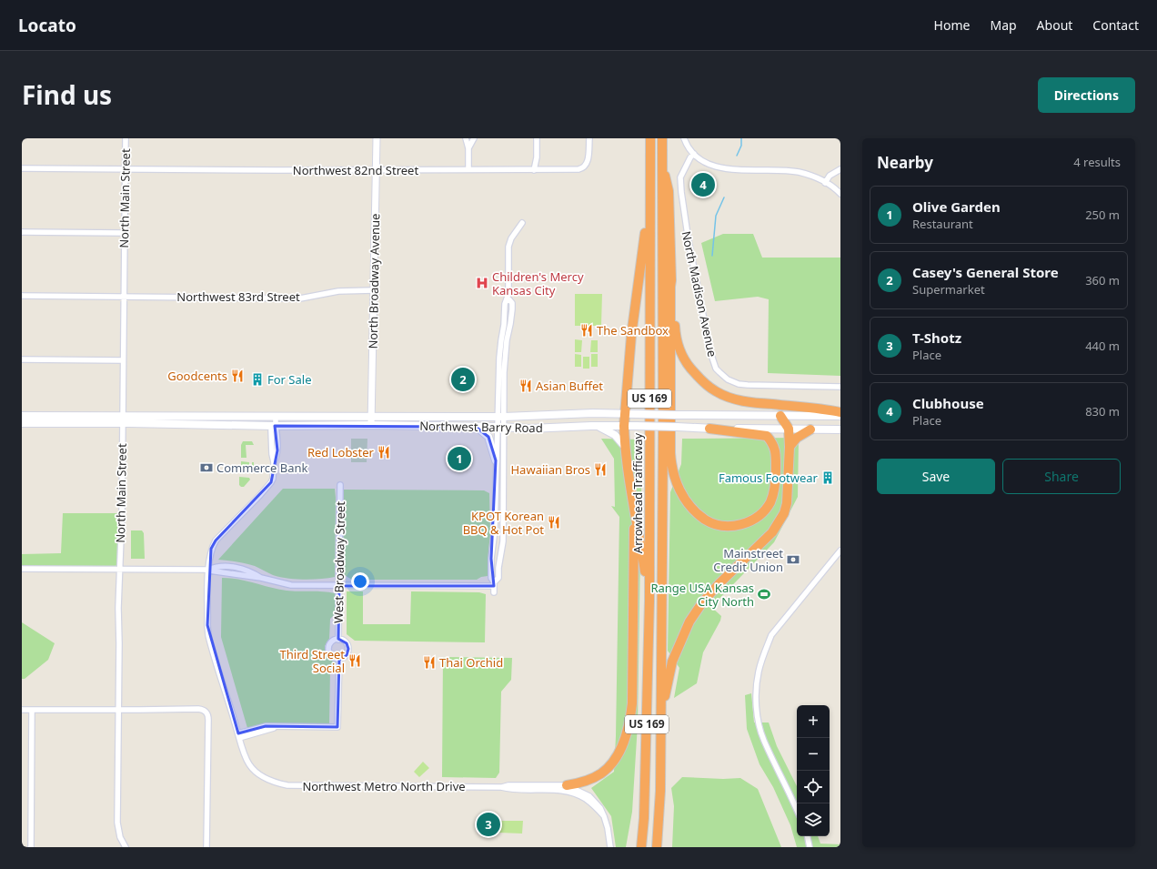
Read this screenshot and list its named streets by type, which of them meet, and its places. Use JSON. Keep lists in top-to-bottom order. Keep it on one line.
{"streets":{"highway":["US 169","Arrowhead Trafficway"],"main road":["Northwest Barry Road"],"street":["Northwest 82nd Street","North Main Street","North Broadway Avenue","North Madison Avenue","Northwest 83rd Street","West Broadway Street","Northwest Metro North Drive"]},"crossings":[["Northwest 82nd Street","North Main Street"],["Northwest 82nd Street","North Broadway Avenue"],["North Main Street","Northwest 83rd Street"],["North Main Street","Northwest Barry Road"],["North Broadway Avenue","Northwest 83rd Street"],["North Broadway Avenue","Northwest Barry Road"]],"places":{"hospital":["Children's Mercy Kansas City"],"restaurant":["The Sandbox","Goodcents","Asian Buffet","Red Lobster","Hawaiian Bros","KPOT Korean BBQ & Hot Pot","Third Street Social","Thai Orchid"],"building":["For Sale","Famous Footwear"],"bank":["Commerce Bank","Mainstreet Credit Union"],"sports":["Range USA Kansas City North"]},"page":{"header":"Locato","nav":["Home","Map","About","Contact"],"title":"Find us","buttons":["Directions",["Save","Share"]],"heading":["Nearby","4 results"],"pins":["4","2","1","3"],"list":[{"mark":"1","name":"Olive Garden","note":"Restaurant","value":"250 m"},{"mark":"2","name":"Casey's General Store","note":"Supermarket","value":"360 m"},{"mark":"3","name":"T-Shotz","note":"Place","value":"440 m"},{"mark":"4","name":"Clubhouse","note":"Place","value":"830 m"}],"map_buttons":["+","−"]}}
